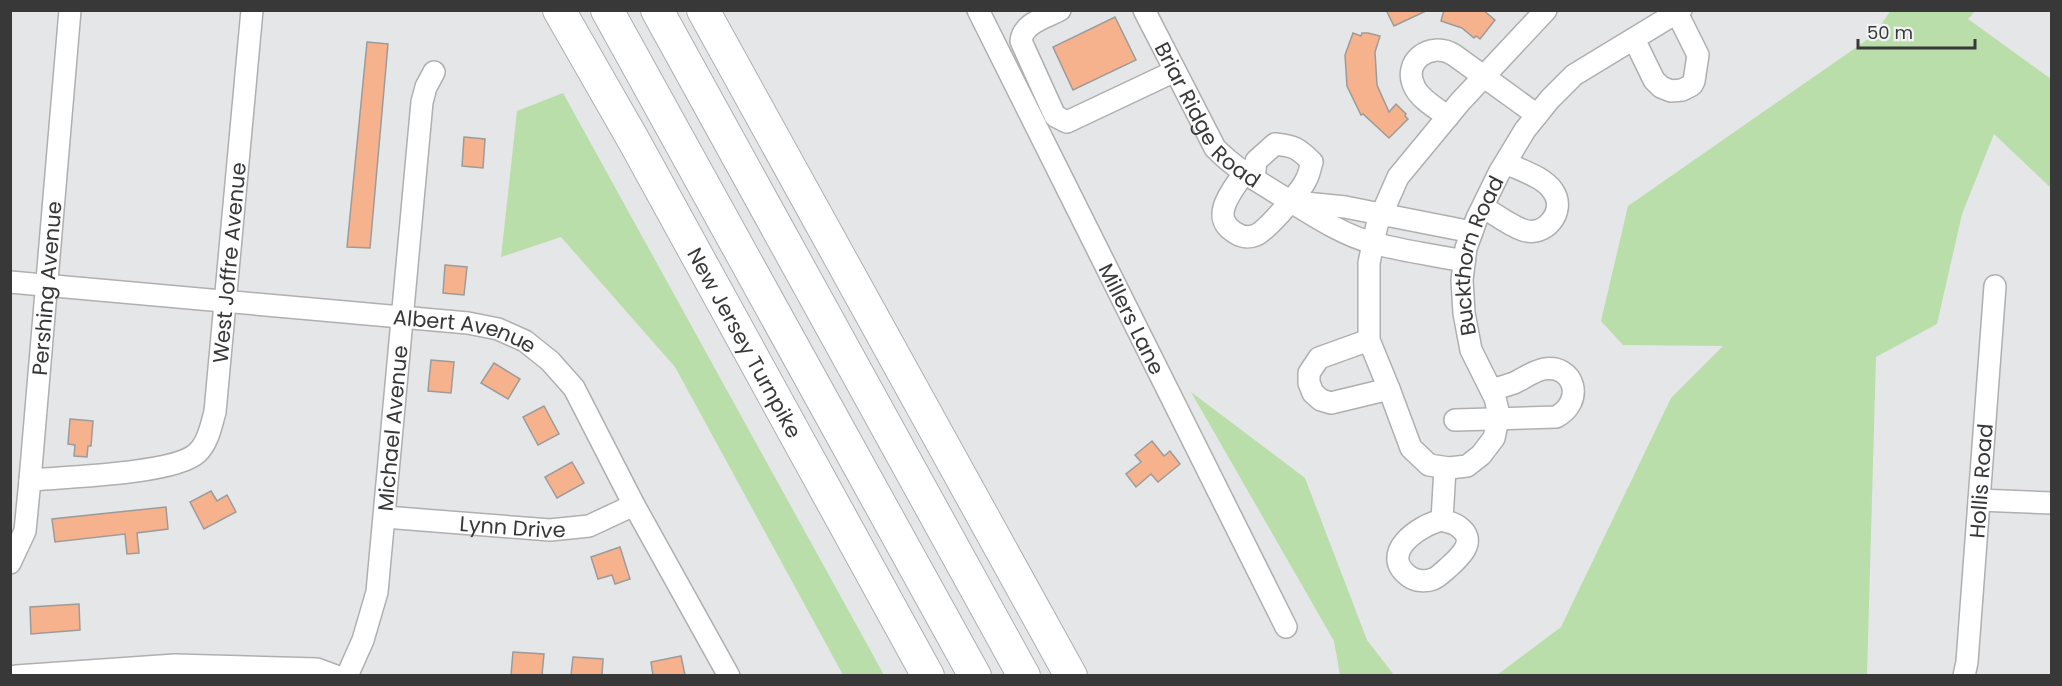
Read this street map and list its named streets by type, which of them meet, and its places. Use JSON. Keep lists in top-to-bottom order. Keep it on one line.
{"streets":{"highway":["New Jersey Turnpike"],"street":["Briar Ridge Road","Buckthorn Road","West Joffre Avenue","Pershing Avenue","Millers Lane","Albert Avenue","Michael Avenue","Hollis Road","Lynn Drive"]},"crossings":[["Briar Ridge Road","Buckthorn Road"],["West Joffre Avenue","Pershing Avenue"],["West Joffre Avenue","Albert Avenue"],["Pershing Avenue","Albert Avenue"],["Albert Avenue","Michael Avenue"],["Albert Avenue","Lynn Drive"],["Michael Avenue","Lynn Drive"]],"scale_bar":"50 m"}
